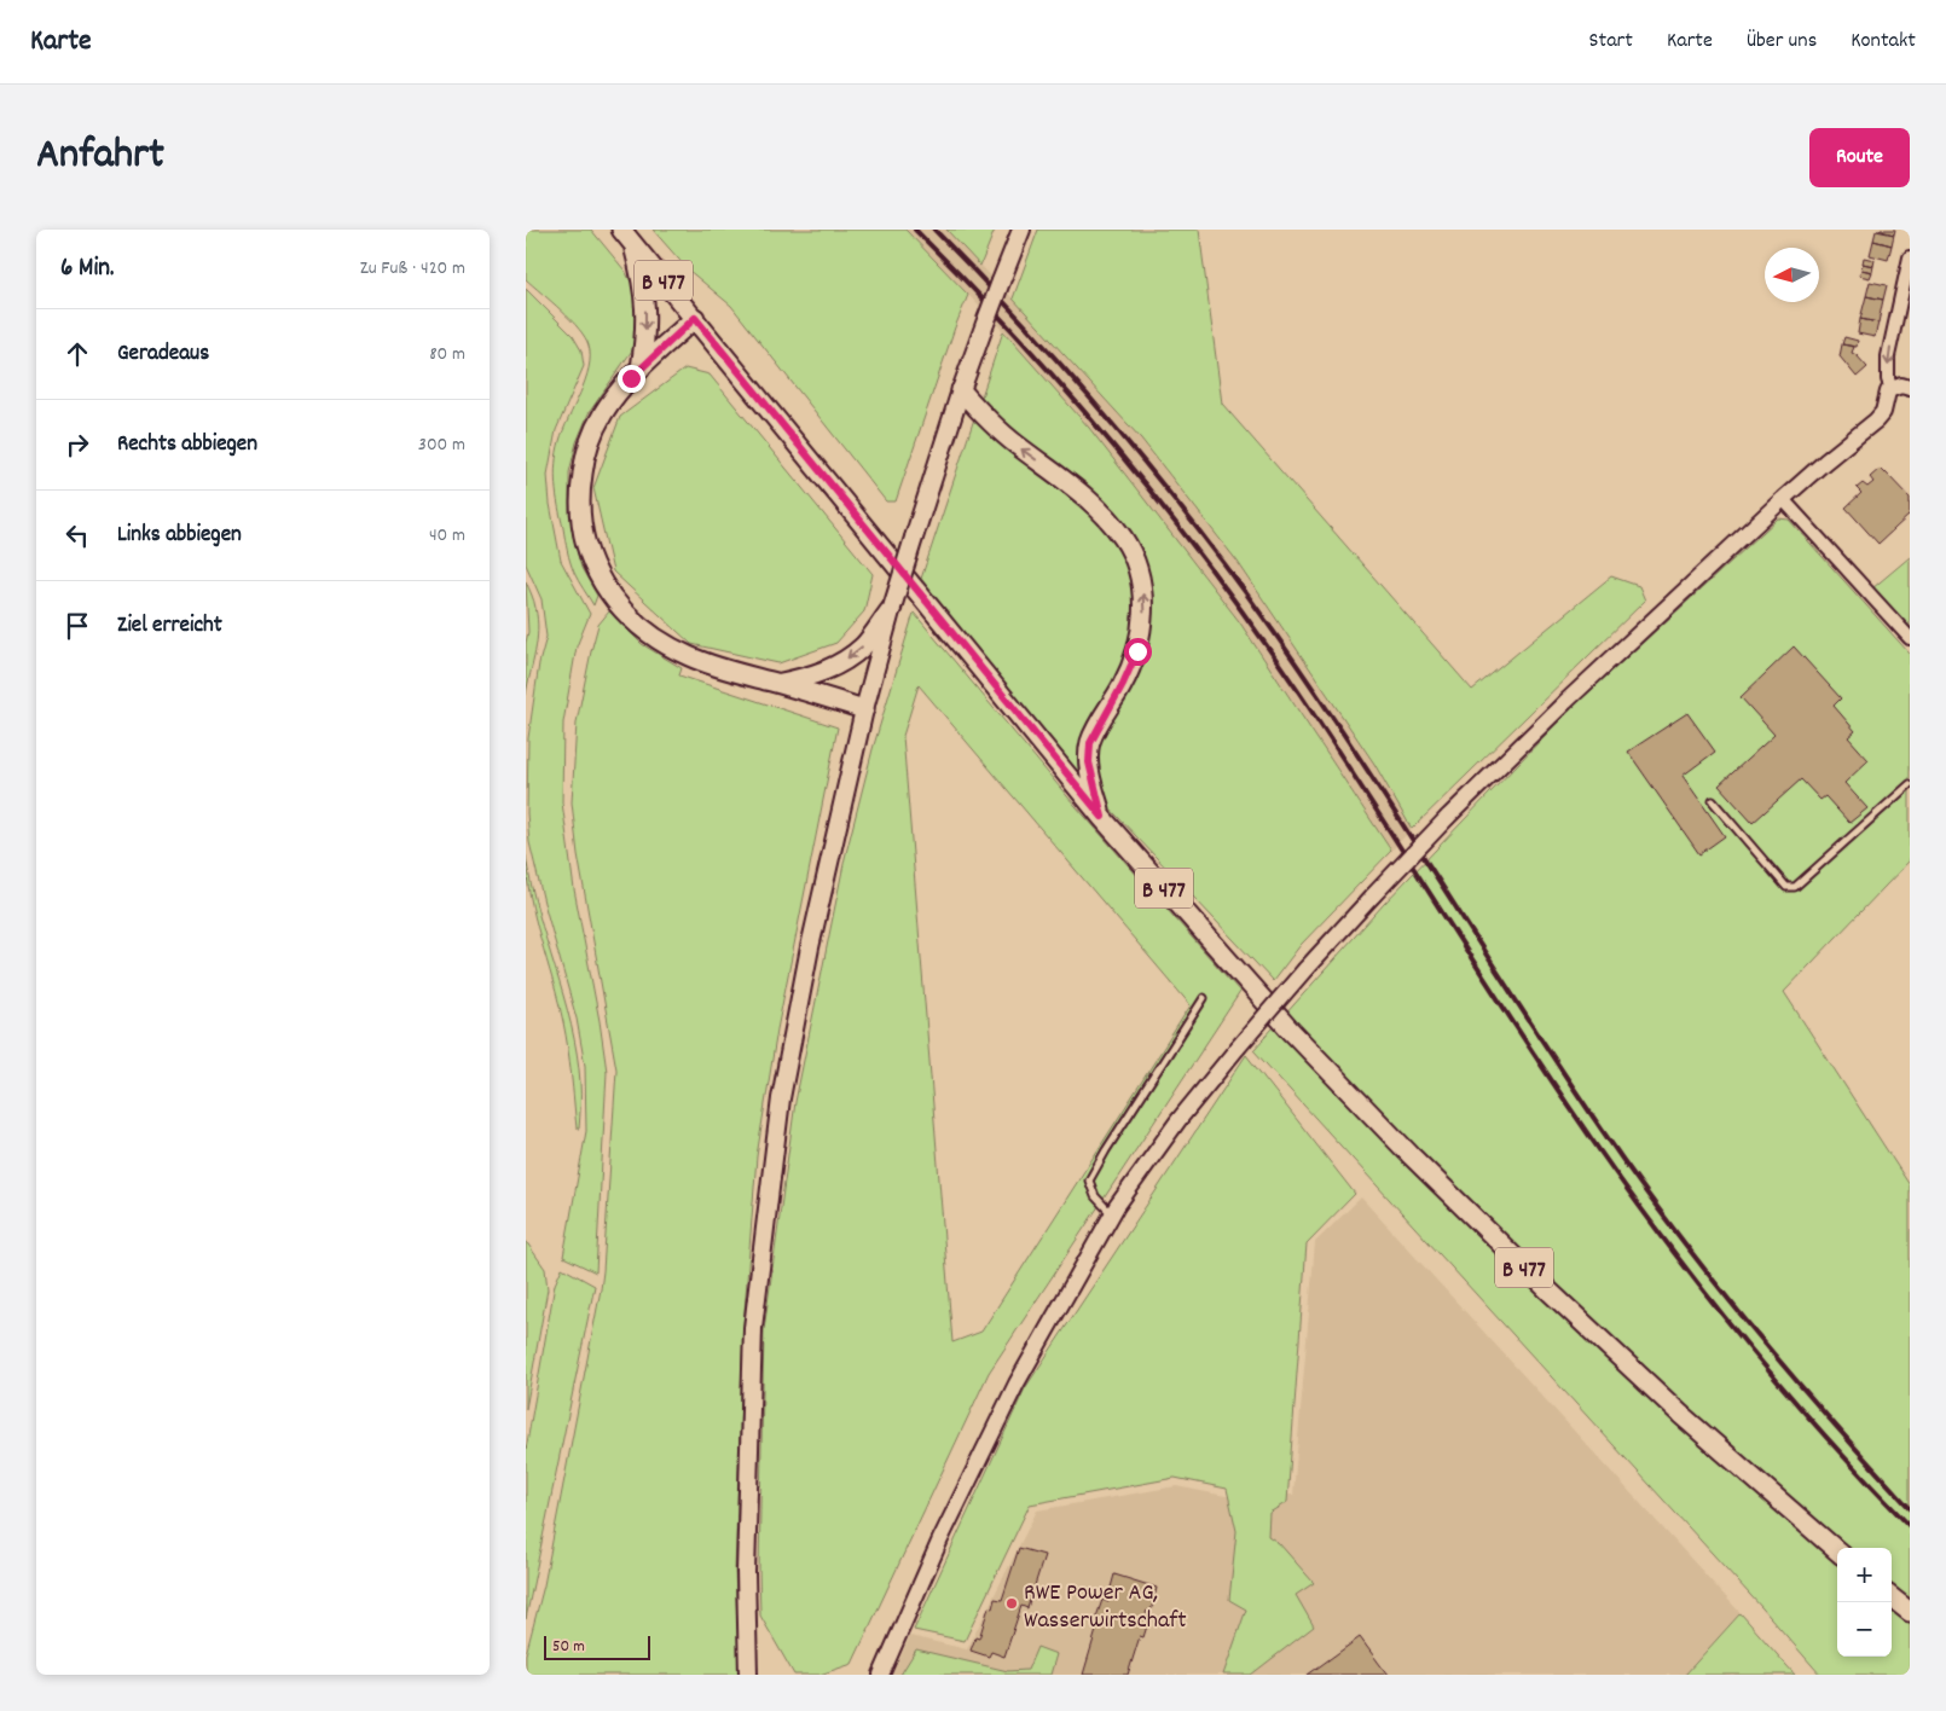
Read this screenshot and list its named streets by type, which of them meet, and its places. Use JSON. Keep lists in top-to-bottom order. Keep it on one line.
{"streets":{"main road":["B 477"]},"places":["RWE Power AG, Wasserwirtschaft"],"scale_bar":"50 m","north":"left","page":{"header":"Karte","nav":["Start","Karte","Über uns","Kontakt"],"title":"Anfahrt","buttons":"Route","heading":["6 Min.","Zu Fuß · 420 m"],"list":[["Geradeaus","80 m"],["Rechts abbiegen","300 m"],["Links abbiegen","40 m"],"Ziel erreicht"],"map_buttons":["+","−"],"scale":"50 m"}}
